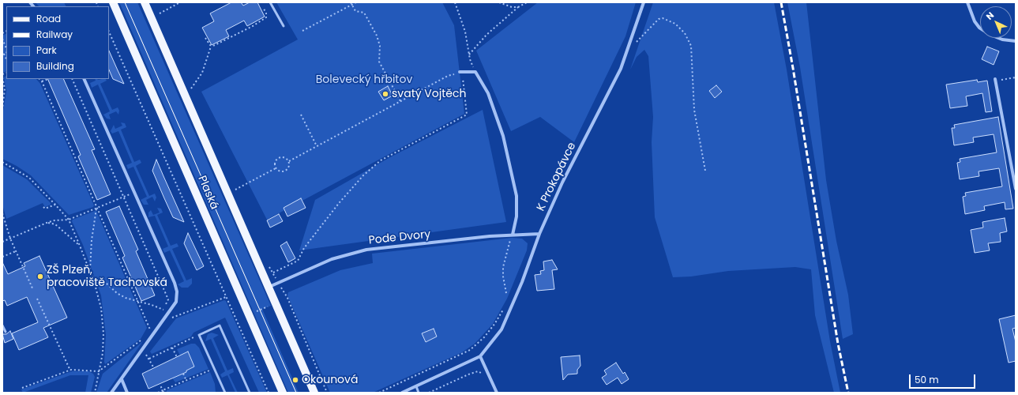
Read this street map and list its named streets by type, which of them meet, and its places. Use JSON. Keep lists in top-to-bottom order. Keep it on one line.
{"streets":{"main road":["Plaská"],"street":["K Prokopávce","Pode Dvory"]},"crossings":[["K Prokopávce","Pode Dvory"],["Plaská","Pode Dvory"]],"parks":["Bolevecký hřbitov"],"places":["svatý Vojtěch","ZŠ Plzeň, pracoviště Tachovská","Okounová"],"legend":["Road","Railway","Park","Building"],"scale_bar":"50 m","north":"top left"}
